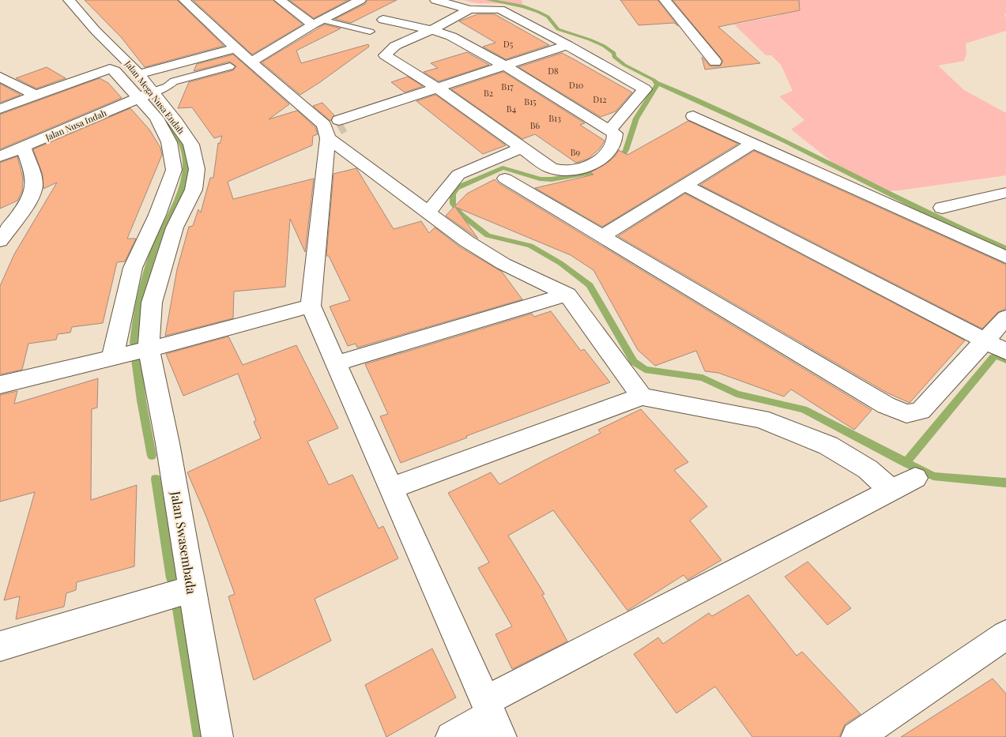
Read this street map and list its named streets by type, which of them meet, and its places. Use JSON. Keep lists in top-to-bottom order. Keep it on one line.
{"streets":{"street":["Jalan Mega Nusa Endah","Jalan Nusa Indah","Jalan Swasembada"]},"crossings":[["Jalan Mega Nusa Endah","Jalan Nusa Indah"],["Jalan Mega Nusa Endah","Jalan Swasembada"]],"house_numbers":["D5","D8","D10","B17","B2","D12","B15","B4","B13","B6","B9"]}
